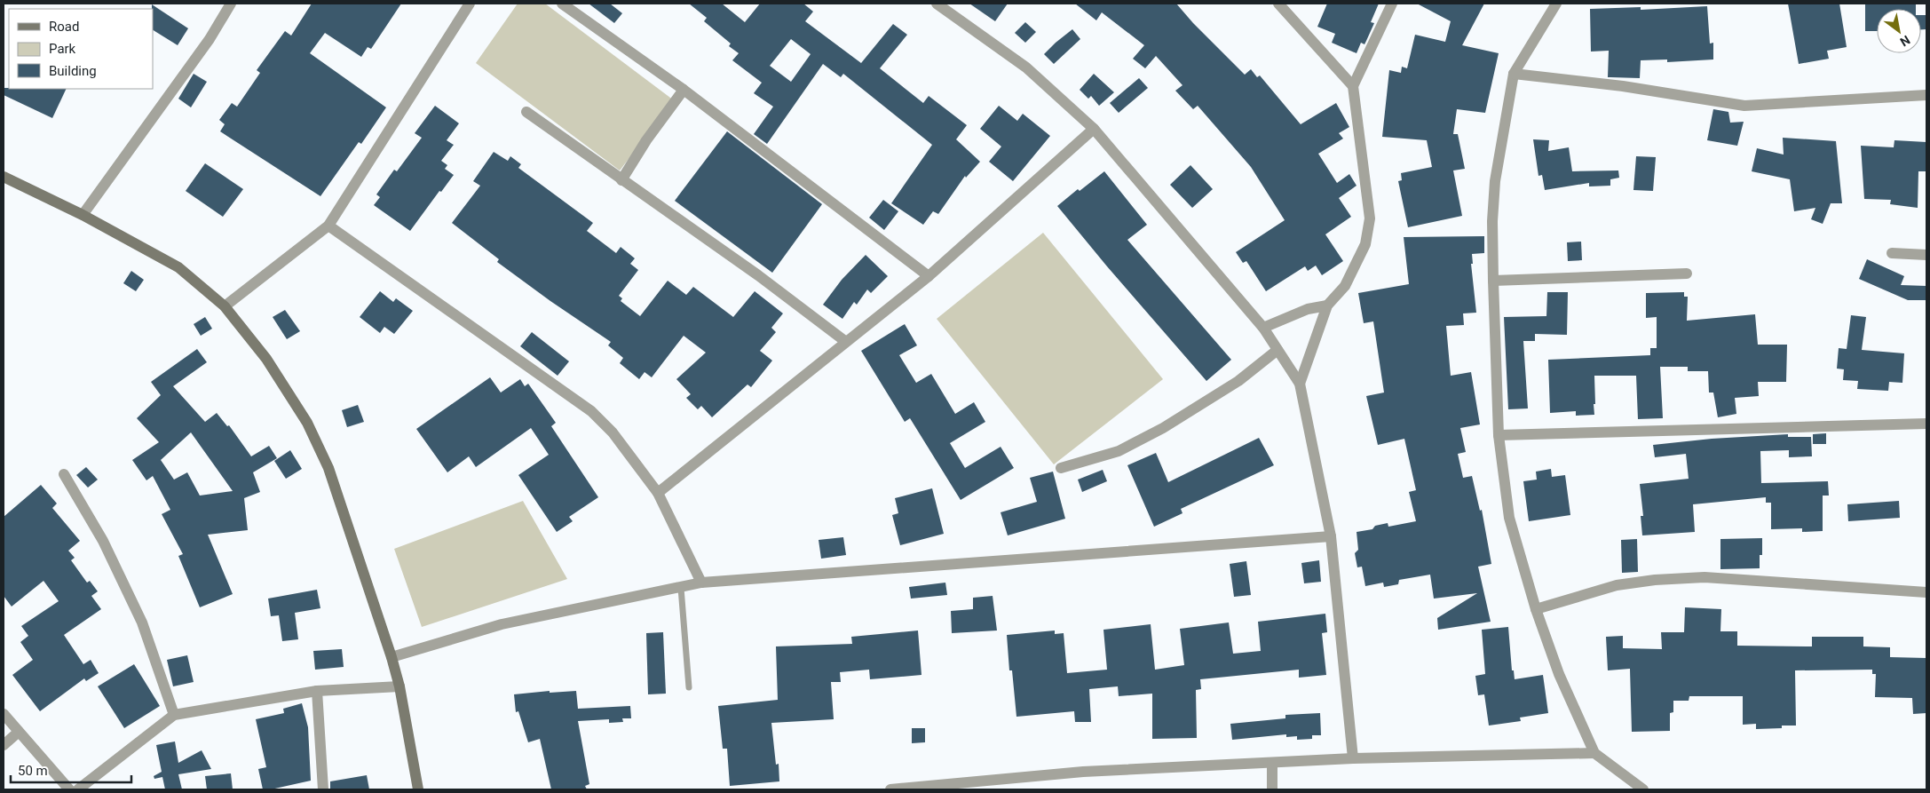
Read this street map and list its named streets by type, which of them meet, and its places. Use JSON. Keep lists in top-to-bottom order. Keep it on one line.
{"legend":["Road","Park","Building"],"scale_bar":"50 m","north":"bottom right"}
